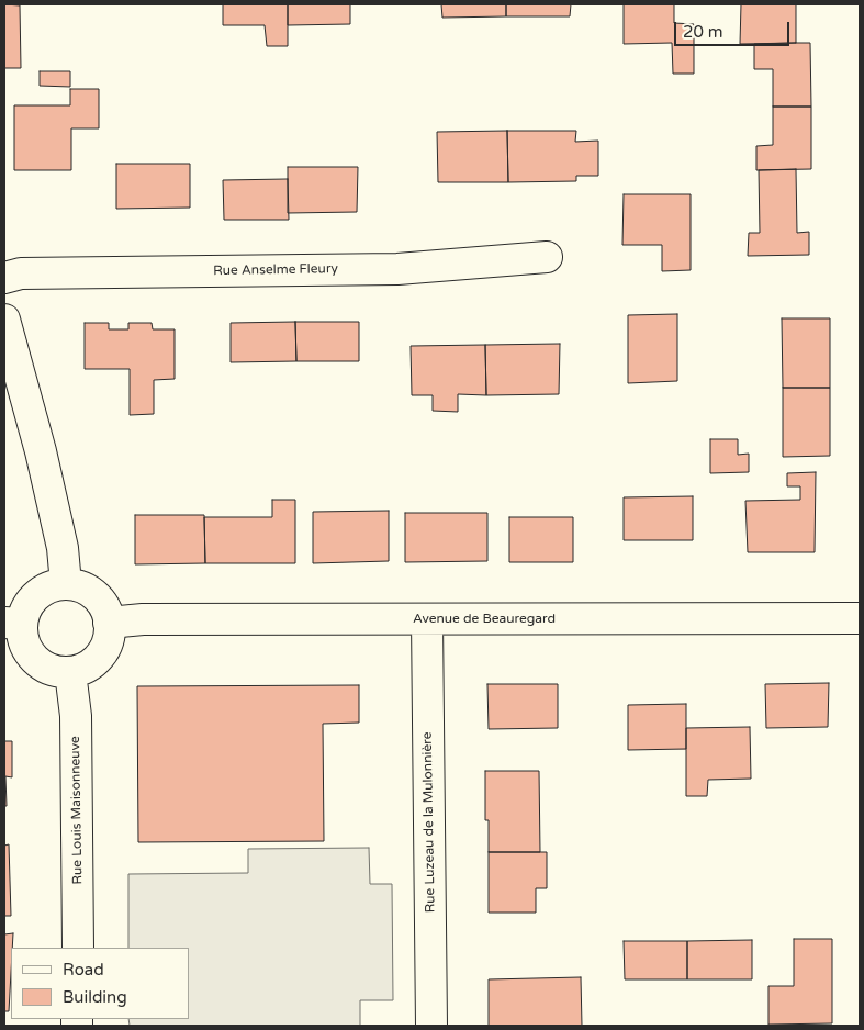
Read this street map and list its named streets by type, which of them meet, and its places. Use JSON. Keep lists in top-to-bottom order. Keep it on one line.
{"streets":{"street":["Rue Anselme Fleury","Avenue de Beauregard","Rue Louis Maisonneuve","Rue Luzeau de la Mulonnière"]},"crossings":[["Avenue de Beauregard","Rue Louis Maisonneuve"],["Avenue de Beauregard","Rue Luzeau de la Mulonnière"]],"legend":["Road","Building"],"scale_bar":"20 m"}
